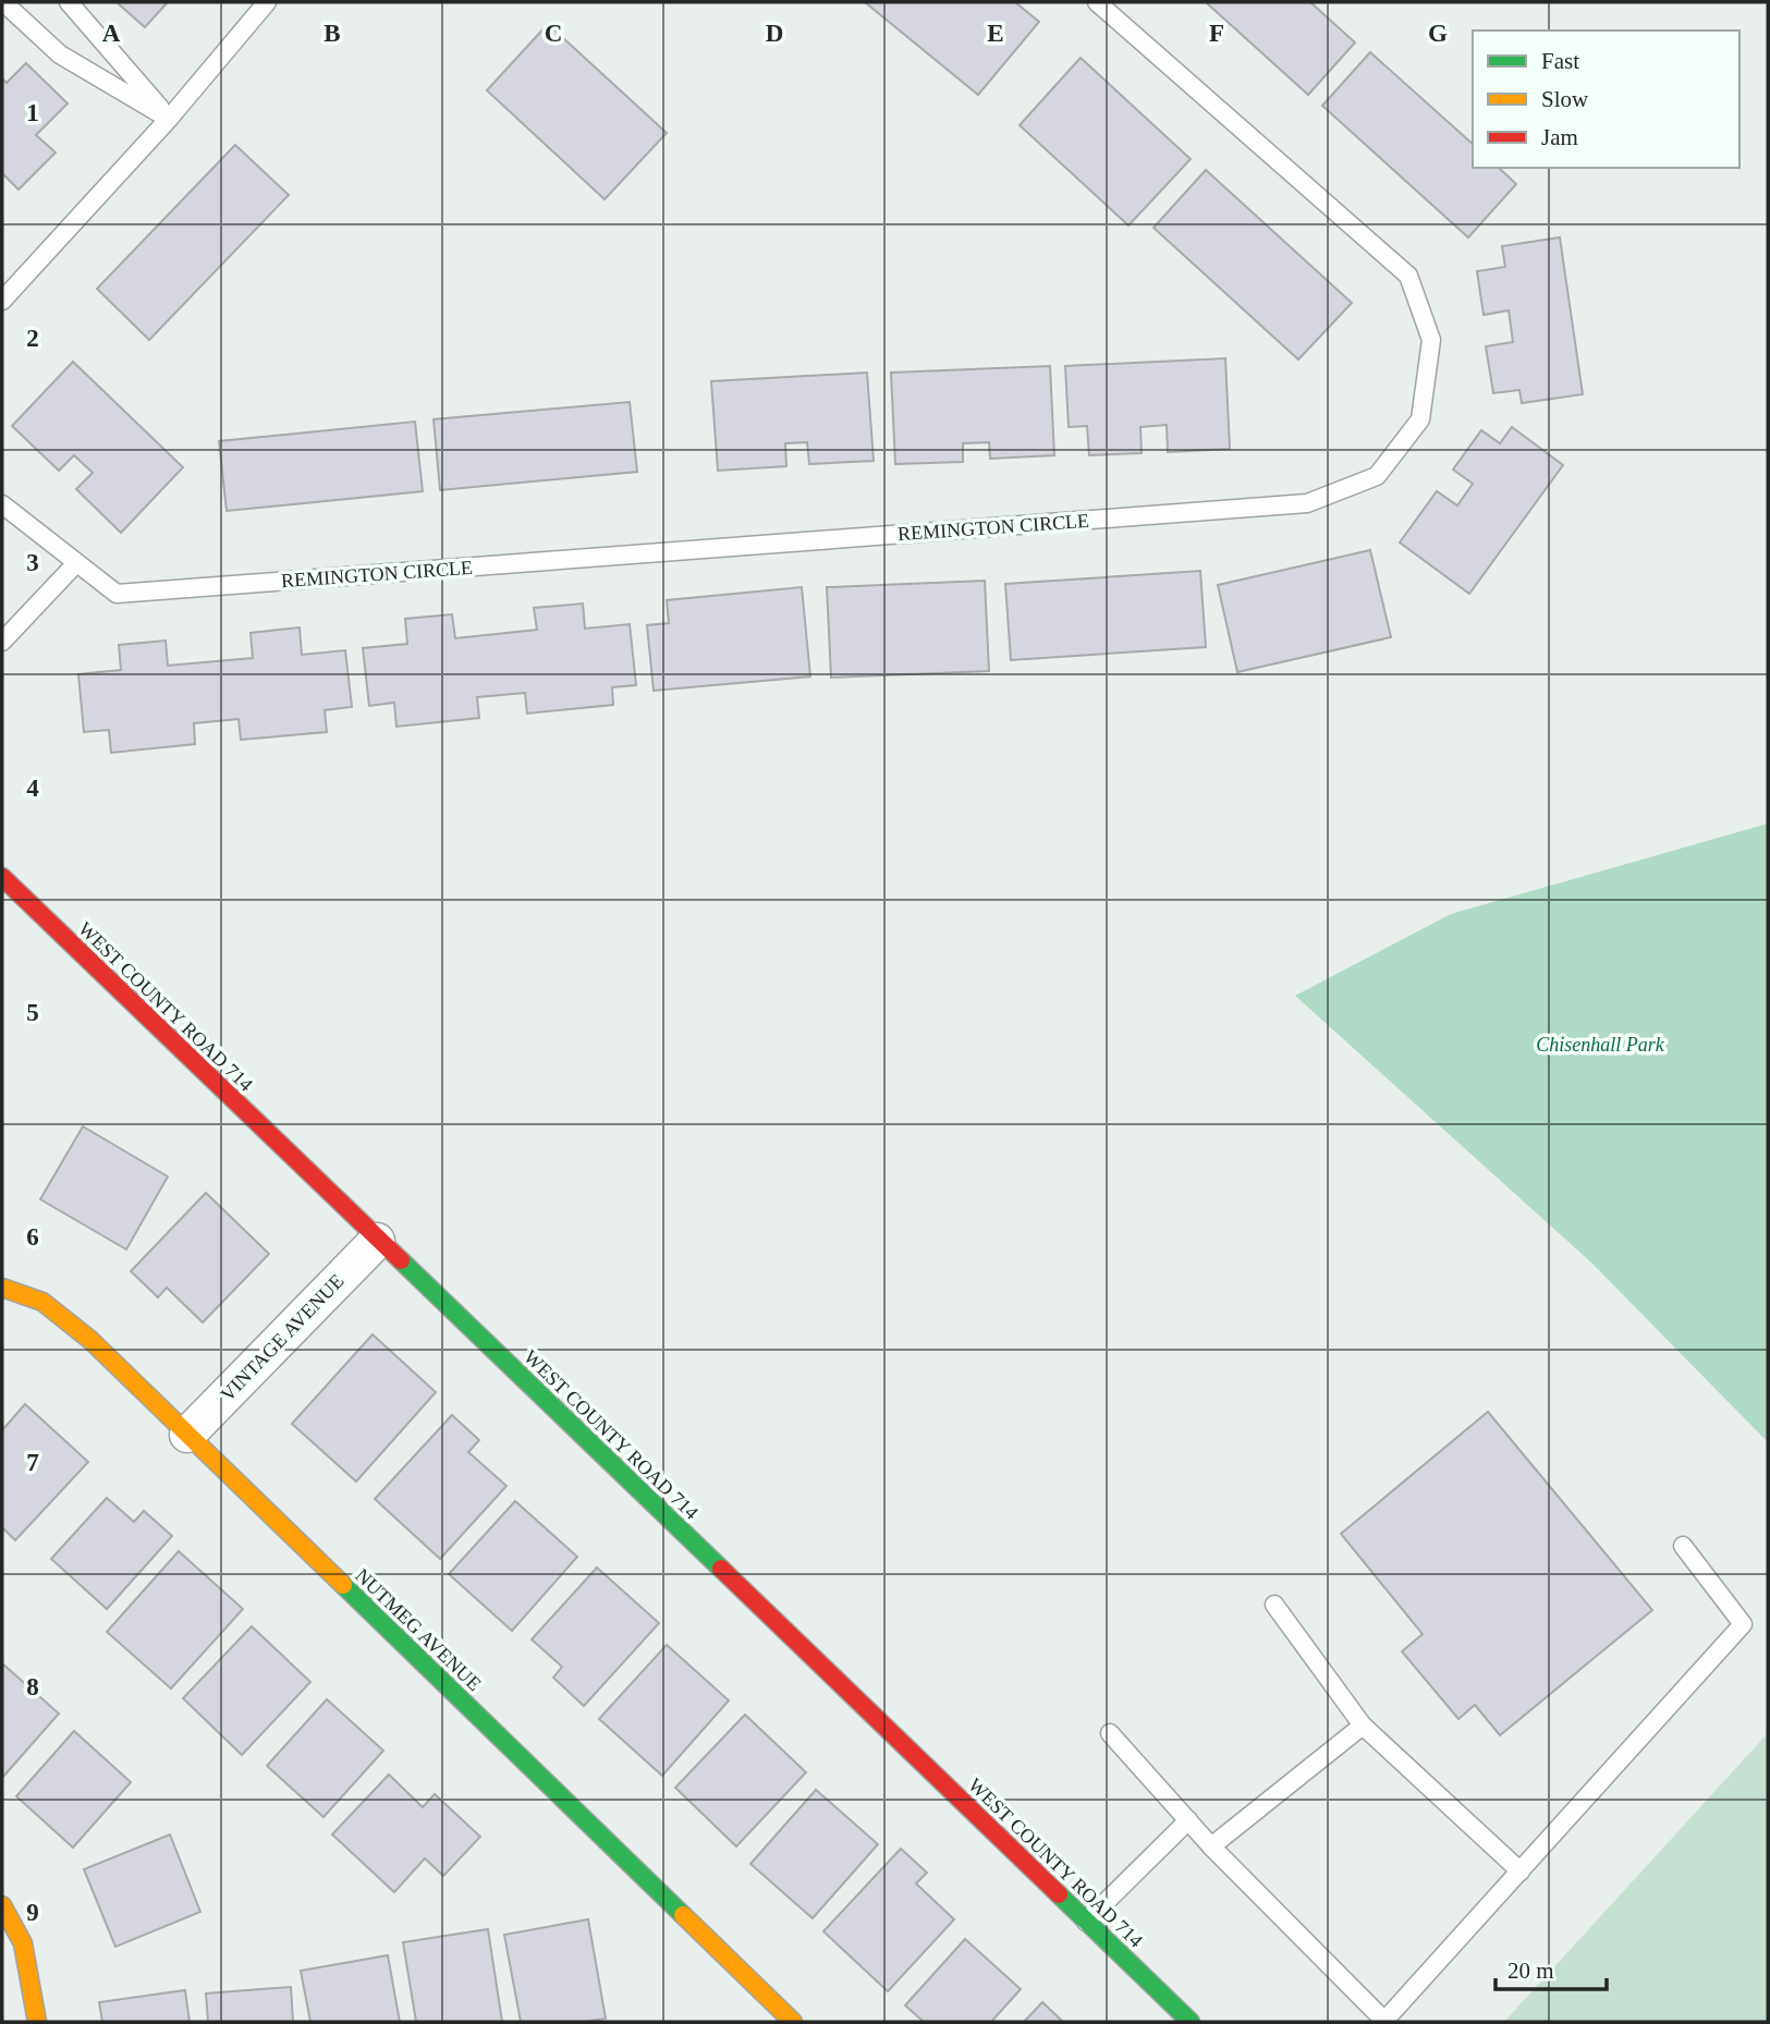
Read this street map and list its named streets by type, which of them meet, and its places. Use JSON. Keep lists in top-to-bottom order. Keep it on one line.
{"streets":{"street":["WEST COUNTY ROAD 714","VINTAGE AVENUE","NUTMEG AVENUE"],"lane":["REMINGTON CIRCLE"]},"crossings":[["WEST COUNTY ROAD 714","VINTAGE AVENUE"],["VINTAGE AVENUE","NUTMEG AVENUE"]],"parks":["Chisenhall Park"],"legend":["Fast","Slow","Jam"],"scale_bar":"20 m","grid":{"columns":["A","B","C","D","E","F","G"],"rows":["1","2","3","4","5","6","7","8","9"]}}
